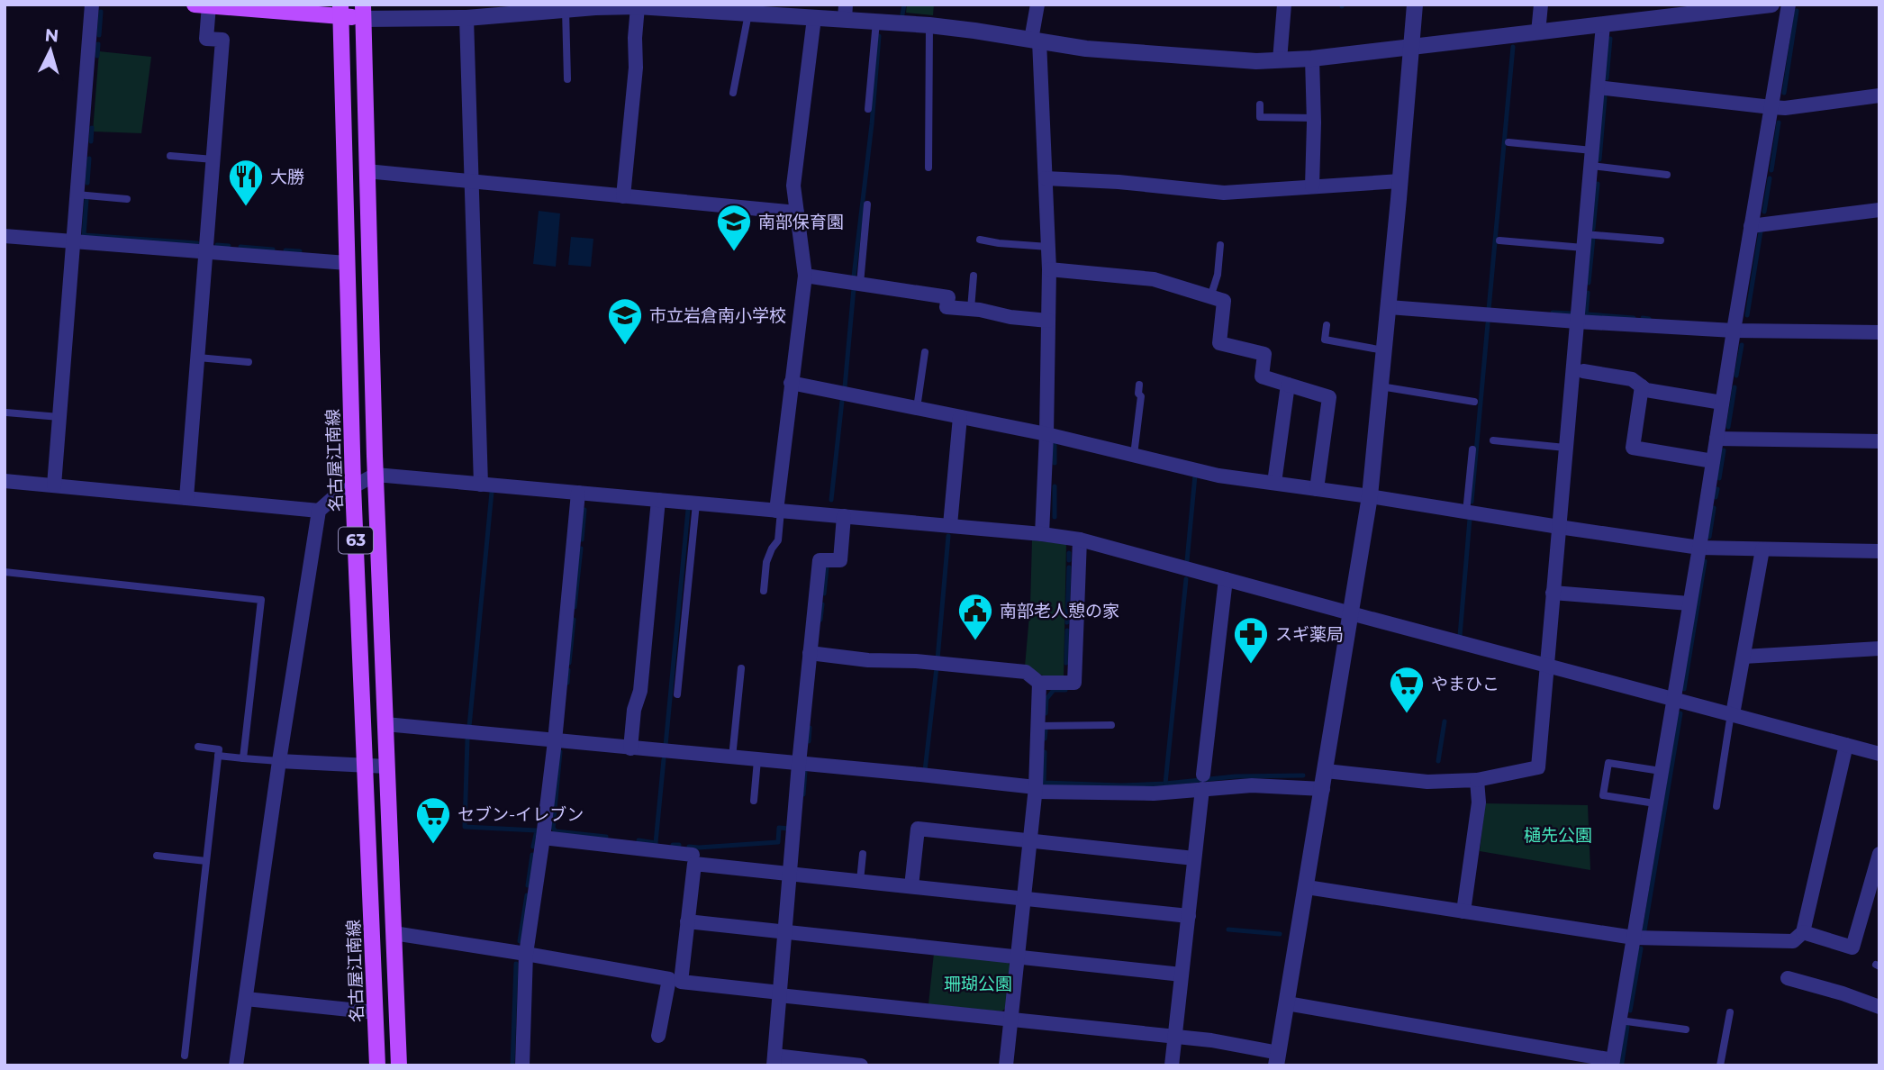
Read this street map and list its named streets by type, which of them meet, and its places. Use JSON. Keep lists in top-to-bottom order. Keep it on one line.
{"streets":{"main road":["名古屋江南線","63"]},"parks":["樋先公園","珊瑚公園"],"places":{"restaurant":["大勝"],"school or university":["南部保育園","市立岩倉南小学校"],"public building":["南部老人憩の家"],"pharmacy":["スギ薬局"],"supermarket":["やまひこ","セブン-イレブン"]},"north":"top"}
